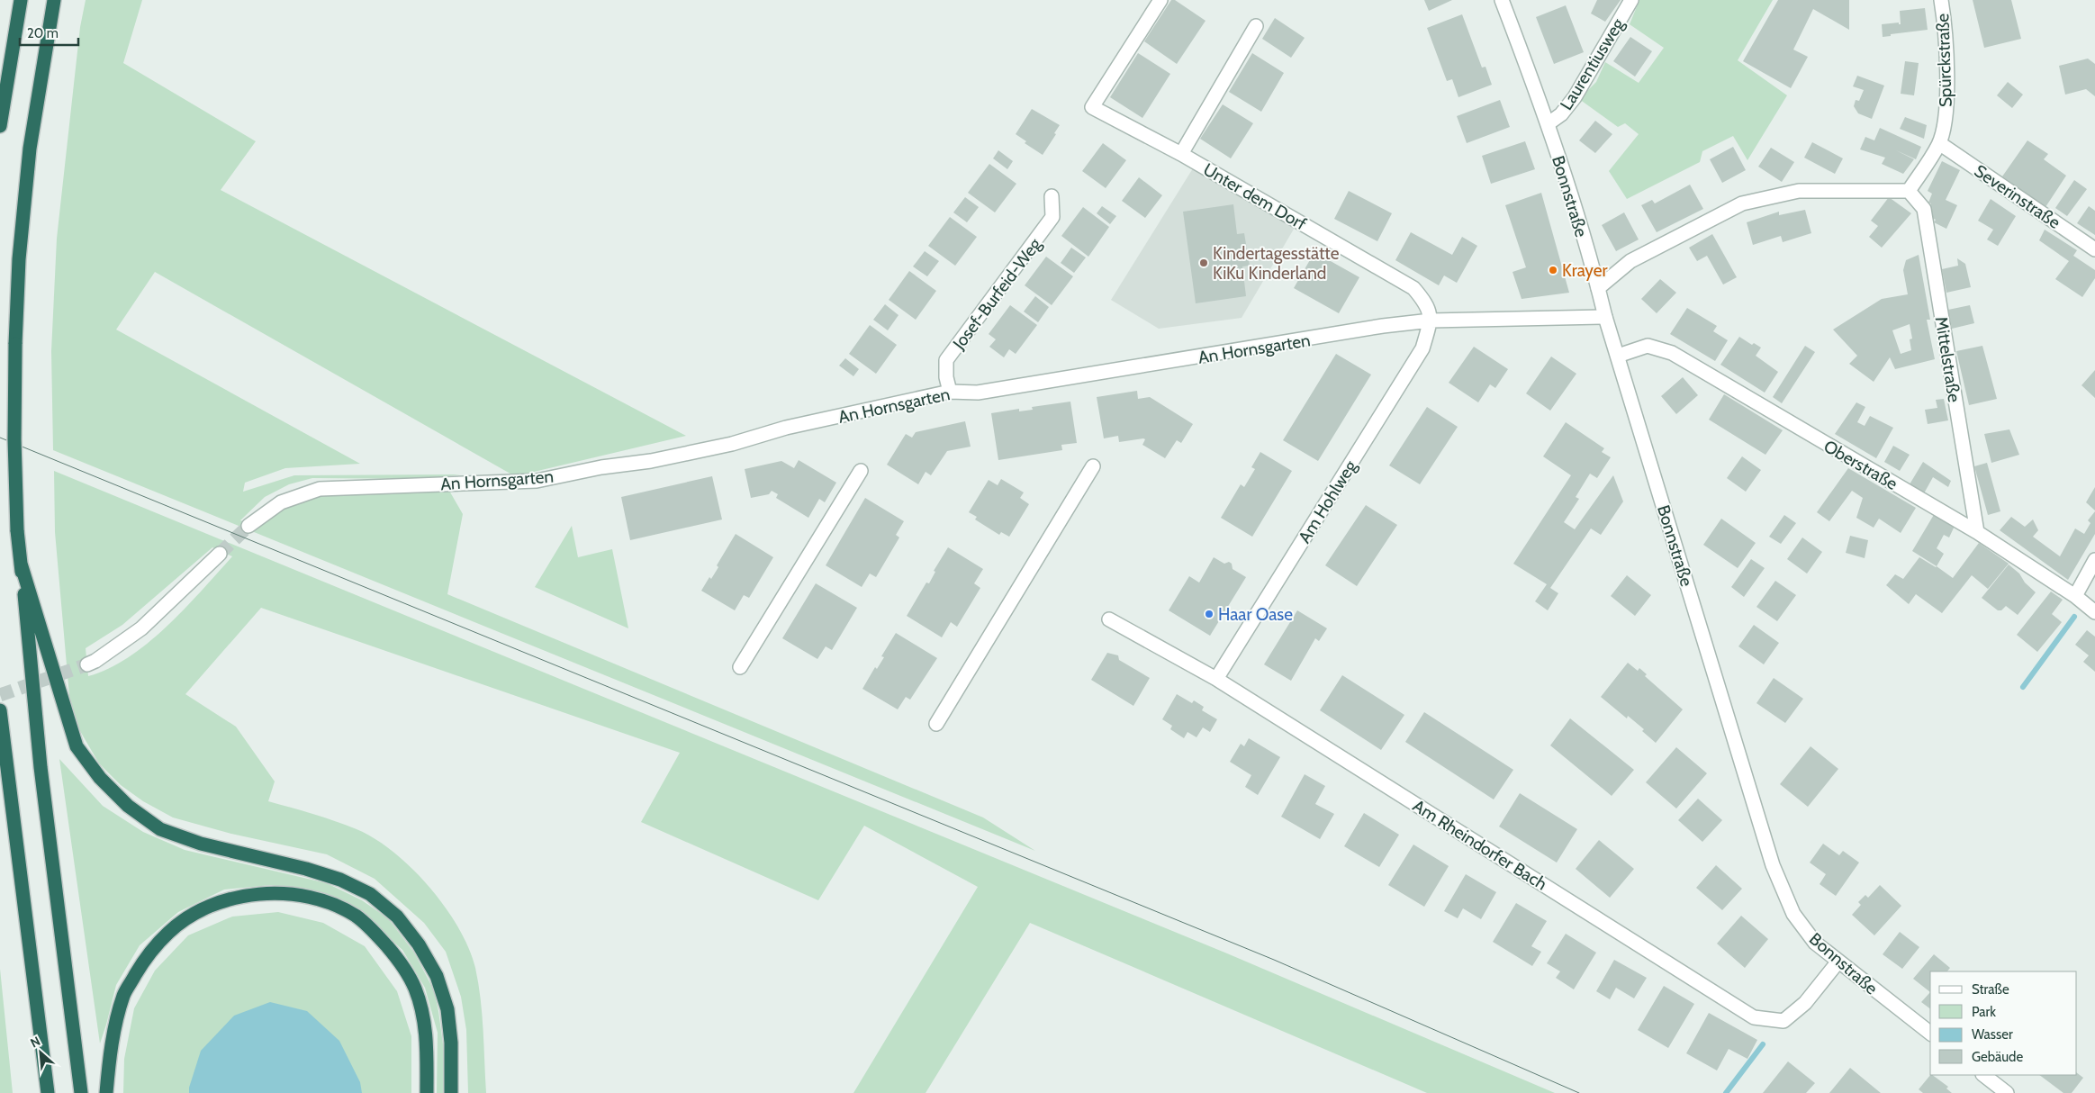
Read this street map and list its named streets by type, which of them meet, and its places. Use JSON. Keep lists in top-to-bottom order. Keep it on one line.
{"streets":{"street":["Spürckstraße","Laurentiusweg","Unter dem Dorf","Bonnstraße","Severinstraße","Josef-Burfeid-Weg","An Hornsgarten","Mittelstraße","Oberstraße","Am Hohlweg","Am Rheindorfer Bach"]},"crossings":[["Spürckstraße","Severinstraße"],["Spürckstraße","Mittelstraße"],["Laurentiusweg","Bonnstraße"],["Unter dem Dorf","An Hornsgarten"],["Unter dem Dorf","Am Hohlweg"],["Bonnstraße","An Hornsgarten"],["Bonnstraße","Oberstraße"],["Bonnstraße","Am Rheindorfer Bach"],["Josef-Burfeid-Weg","An Hornsgarten"],["An Hornsgarten","Am Hohlweg"],["Mittelstraße","Oberstraße"],["Am Hohlweg","Am Rheindorfer Bach"]],"places":["Kindertagesstätte KiKu Kinderland","Krayer","Haar Oase"],"legend":["Straße","Park","Wasser","Gebäude"],"scale_bar":"20 m","north":"top left"}
